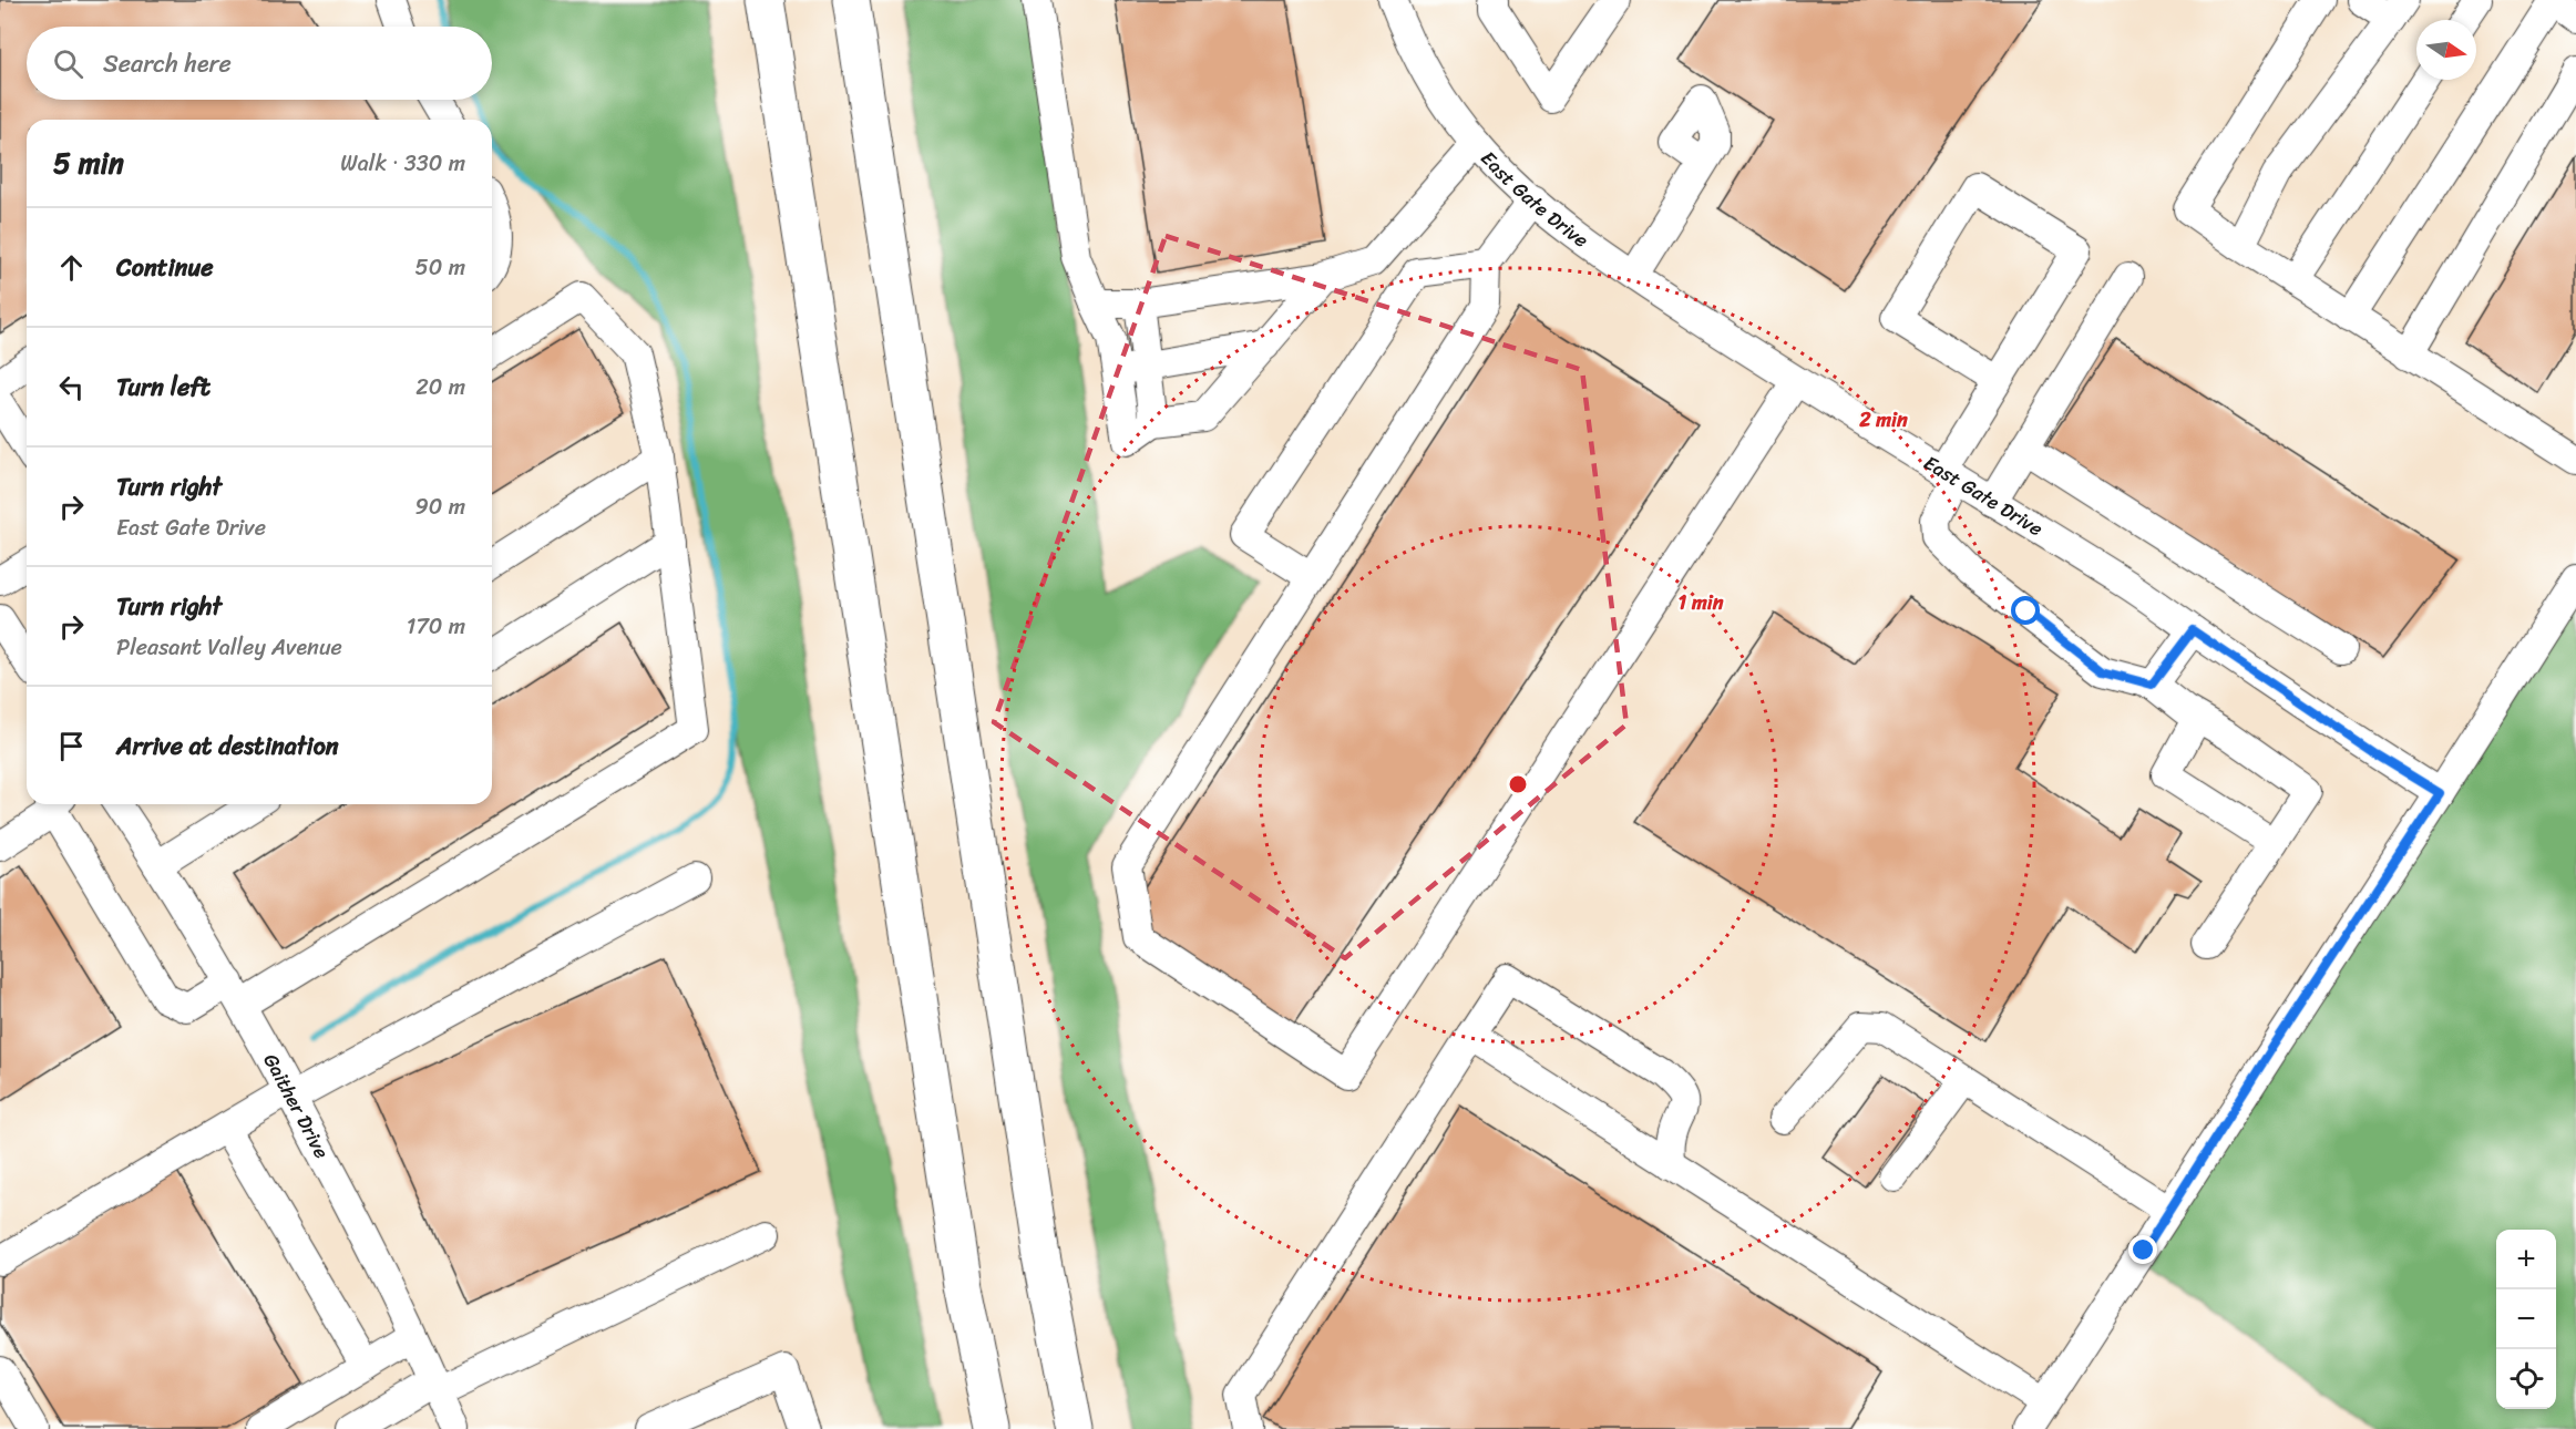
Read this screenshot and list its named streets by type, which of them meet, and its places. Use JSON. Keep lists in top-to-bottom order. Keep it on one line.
{"streets":{"street":["East Gate Drive","Gaither Drive"]},"north":"right","page":{"search":"Search here","heading":["5 min","Walk · 330 m"],"list":[["Continue","50 m"],["Turn left","20 m"],["Turn right","East Gate Drive","90 m"],["Turn right","Pleasant Valley Avenue","170 m"],"Arrive at destination"],"map_buttons":["+","−"]},"rings":["2 min","1 min"]}
